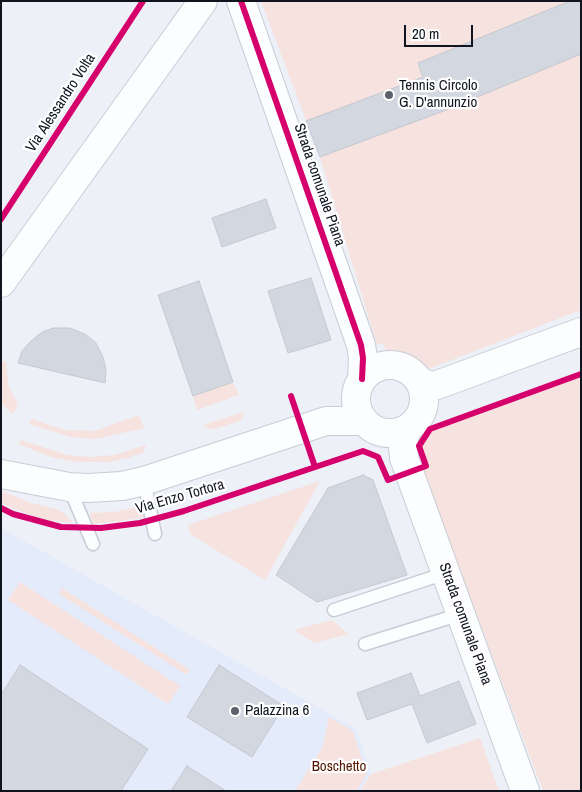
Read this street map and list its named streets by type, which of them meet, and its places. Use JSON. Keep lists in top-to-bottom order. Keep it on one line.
{"streets":{"street":["Strada comunale Piana","Via Enzo Tortora"],"cycle path":["Via Alessandro Volta"]},"crossings":[["Strada comunale Piana","Via Enzo Tortora"]],"parks":["Boschetto"],"places":["Tennis Circolo G. D'annunzio","Palazzina 6"],"scale_bar":"20 m"}
